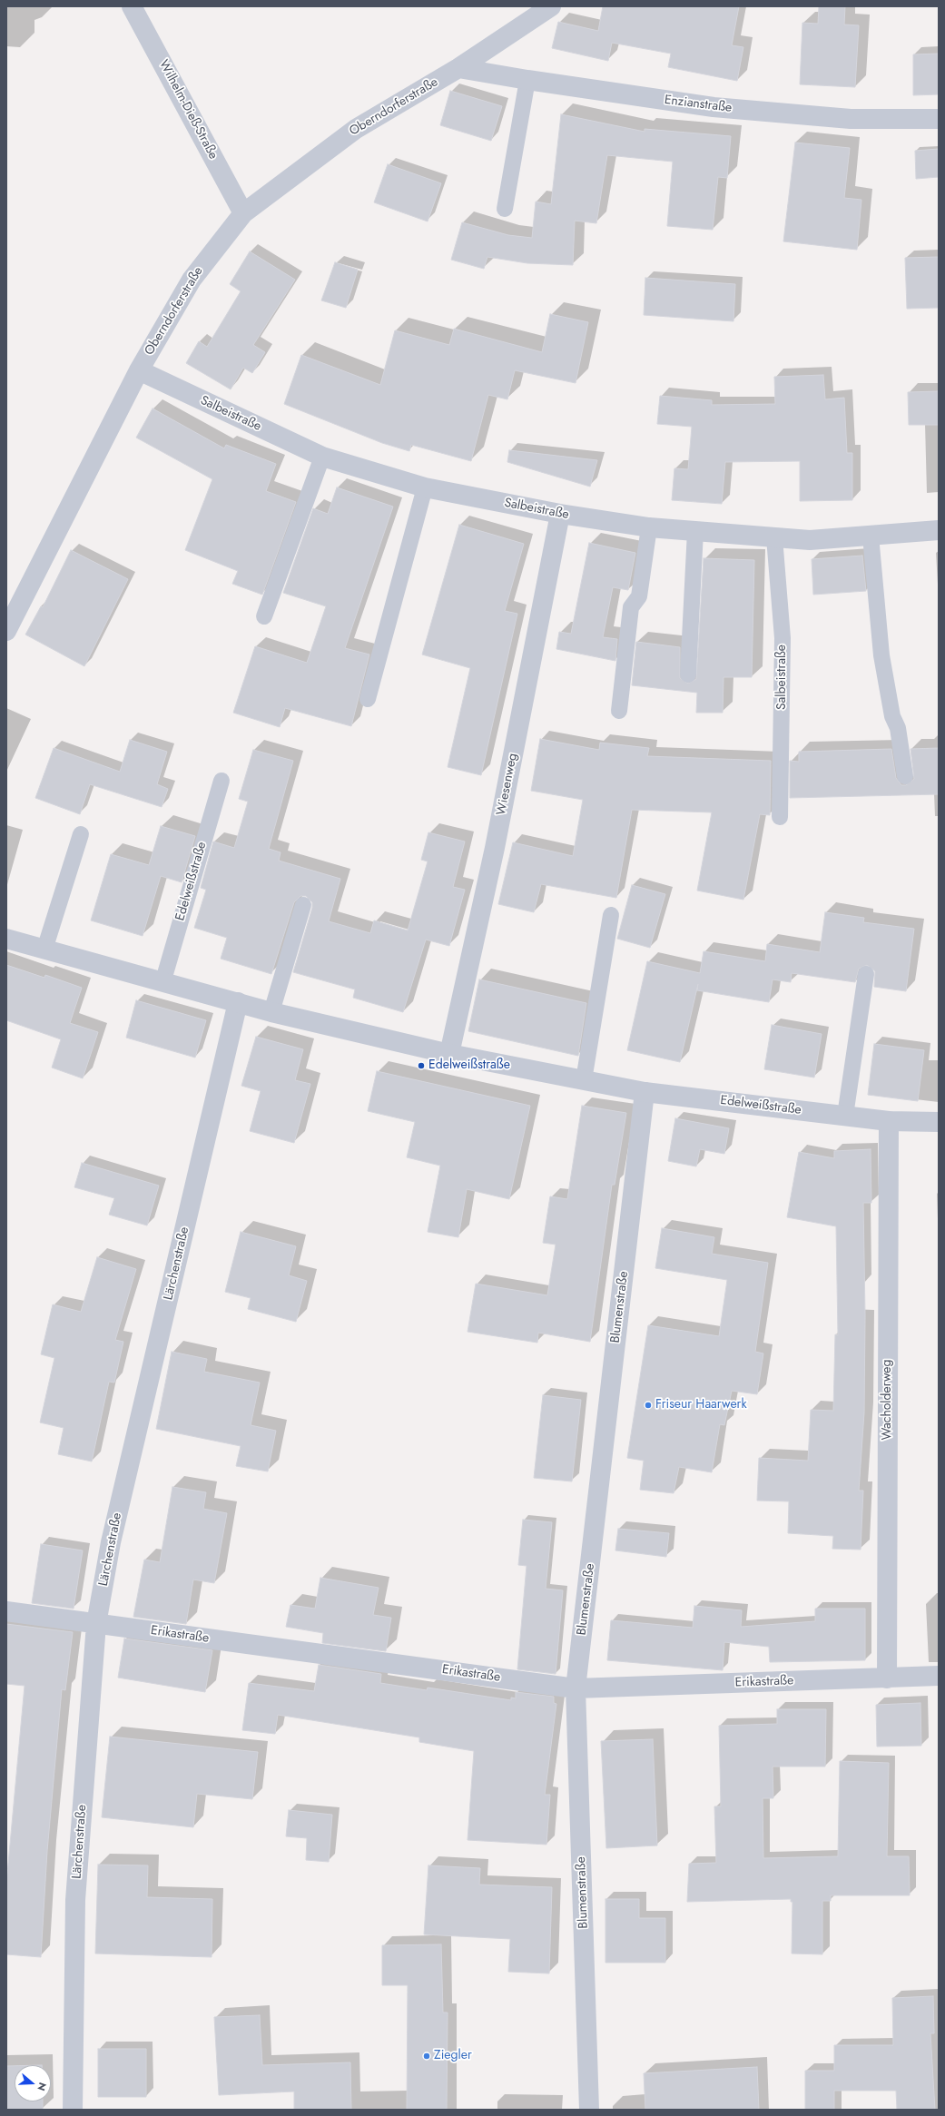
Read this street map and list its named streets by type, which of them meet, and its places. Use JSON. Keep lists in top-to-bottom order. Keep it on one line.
{"streets":{"street":["Enzianstraße","Oberndorferstraße","Wilhelm-Dieß-Straße","Salbeistraße","Wiesenweg","Edelweißstraße","Lärchenstraße","Blumenstraße","Wacholderweg","Erikastraße"]},"crossings":[["Enzianstraße","Oberndorferstraße"],["Oberndorferstraße","Wilhelm-Dieß-Straße"],["Oberndorferstraße","Salbeistraße"],["Salbeistraße","Wiesenweg"],["Wiesenweg","Edelweißstraße"],["Edelweißstraße","Lärchenstraße"],["Edelweißstraße","Blumenstraße"],["Edelweißstraße","Wacholderweg"],["Lärchenstraße","Erikastraße"],["Blumenstraße","Erikastraße"],["Wacholderweg","Erikastraße"]],"places":["Edelweißstraße","Friseur Haarwerk","Ziegler"],"north":"right"}
